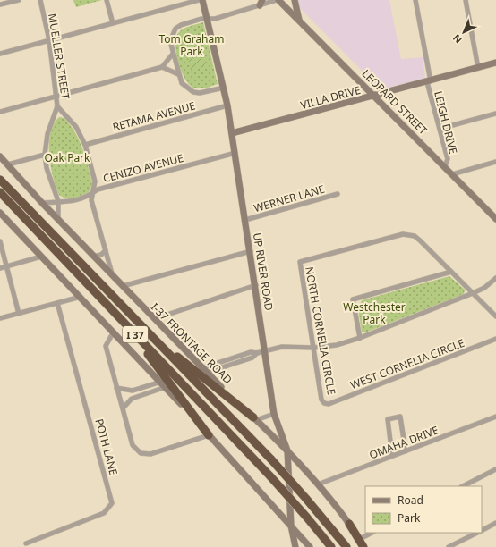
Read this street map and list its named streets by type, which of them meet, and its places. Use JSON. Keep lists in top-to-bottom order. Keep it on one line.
{"streets":{"highway":["I 37"],"main road":["VILLA DRIVE","LEOPARD STREET","UP RIVER ROAD","I-37 FRONTAGE ROAD"],"street":["MUELLER STREET","RETAMA AVENUE","LEIGH DRIVE","CENIZO AVENUE","WERNER LANE","NORTH CORNELIA CIRCLE","WEST CORNELIA CIRCLE","OMAHA DRIVE","POTH LANE"]},"crossings":[["MUELLER STREET","CENIZO AVENUE"],["MUELLER STREET","I-37 FRONTAGE ROAD"],["VILLA DRIVE","LEOPARD STREET"],["VILLA DRIVE","LEIGH DRIVE"],["VILLA DRIVE","UP RIVER ROAD"],["LEOPARD STREET","LEIGH DRIVE"],["RETAMA AVENUE","UP RIVER ROAD"],["CENIZO AVENUE","UP RIVER ROAD"],["CENIZO AVENUE","I-37 FRONTAGE ROAD"],["WERNER LANE","UP RIVER ROAD"],["UP RIVER ROAD","I-37 FRONTAGE ROAD"],["NORTH CORNELIA CIRCLE","WEST CORNELIA CIRCLE"],["I-37 FRONTAGE ROAD","OMAHA DRIVE"]],"parks":["Tom Graham Park","Oak Park","Westchester Park"],"legend":["Road","Park"],"north":"bottom left"}
